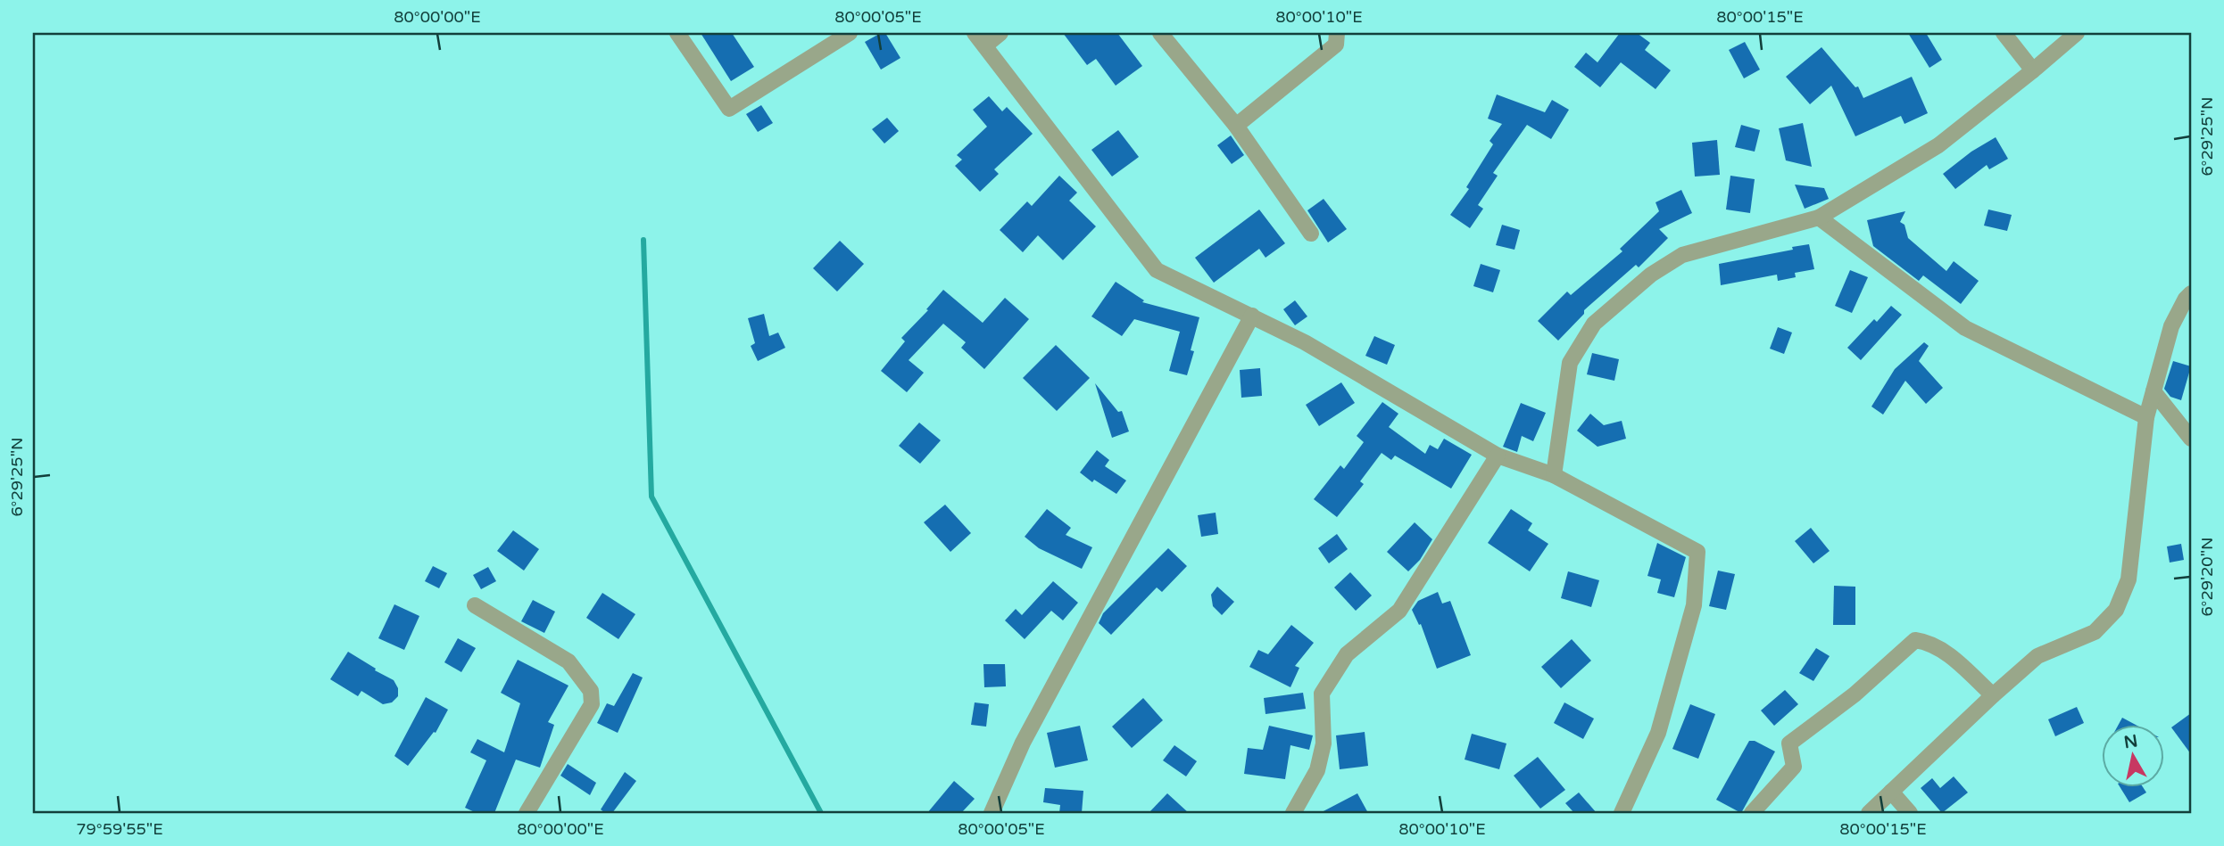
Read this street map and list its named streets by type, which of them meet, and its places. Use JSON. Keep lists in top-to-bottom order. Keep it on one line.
{"north":"top","coordinates":["80°00'00\"E","80°00'05\"E","80°00'10\"E","80°00'15\"E","6°29'25\"N","6°29'20\"N","79°59'55\"E"]}
